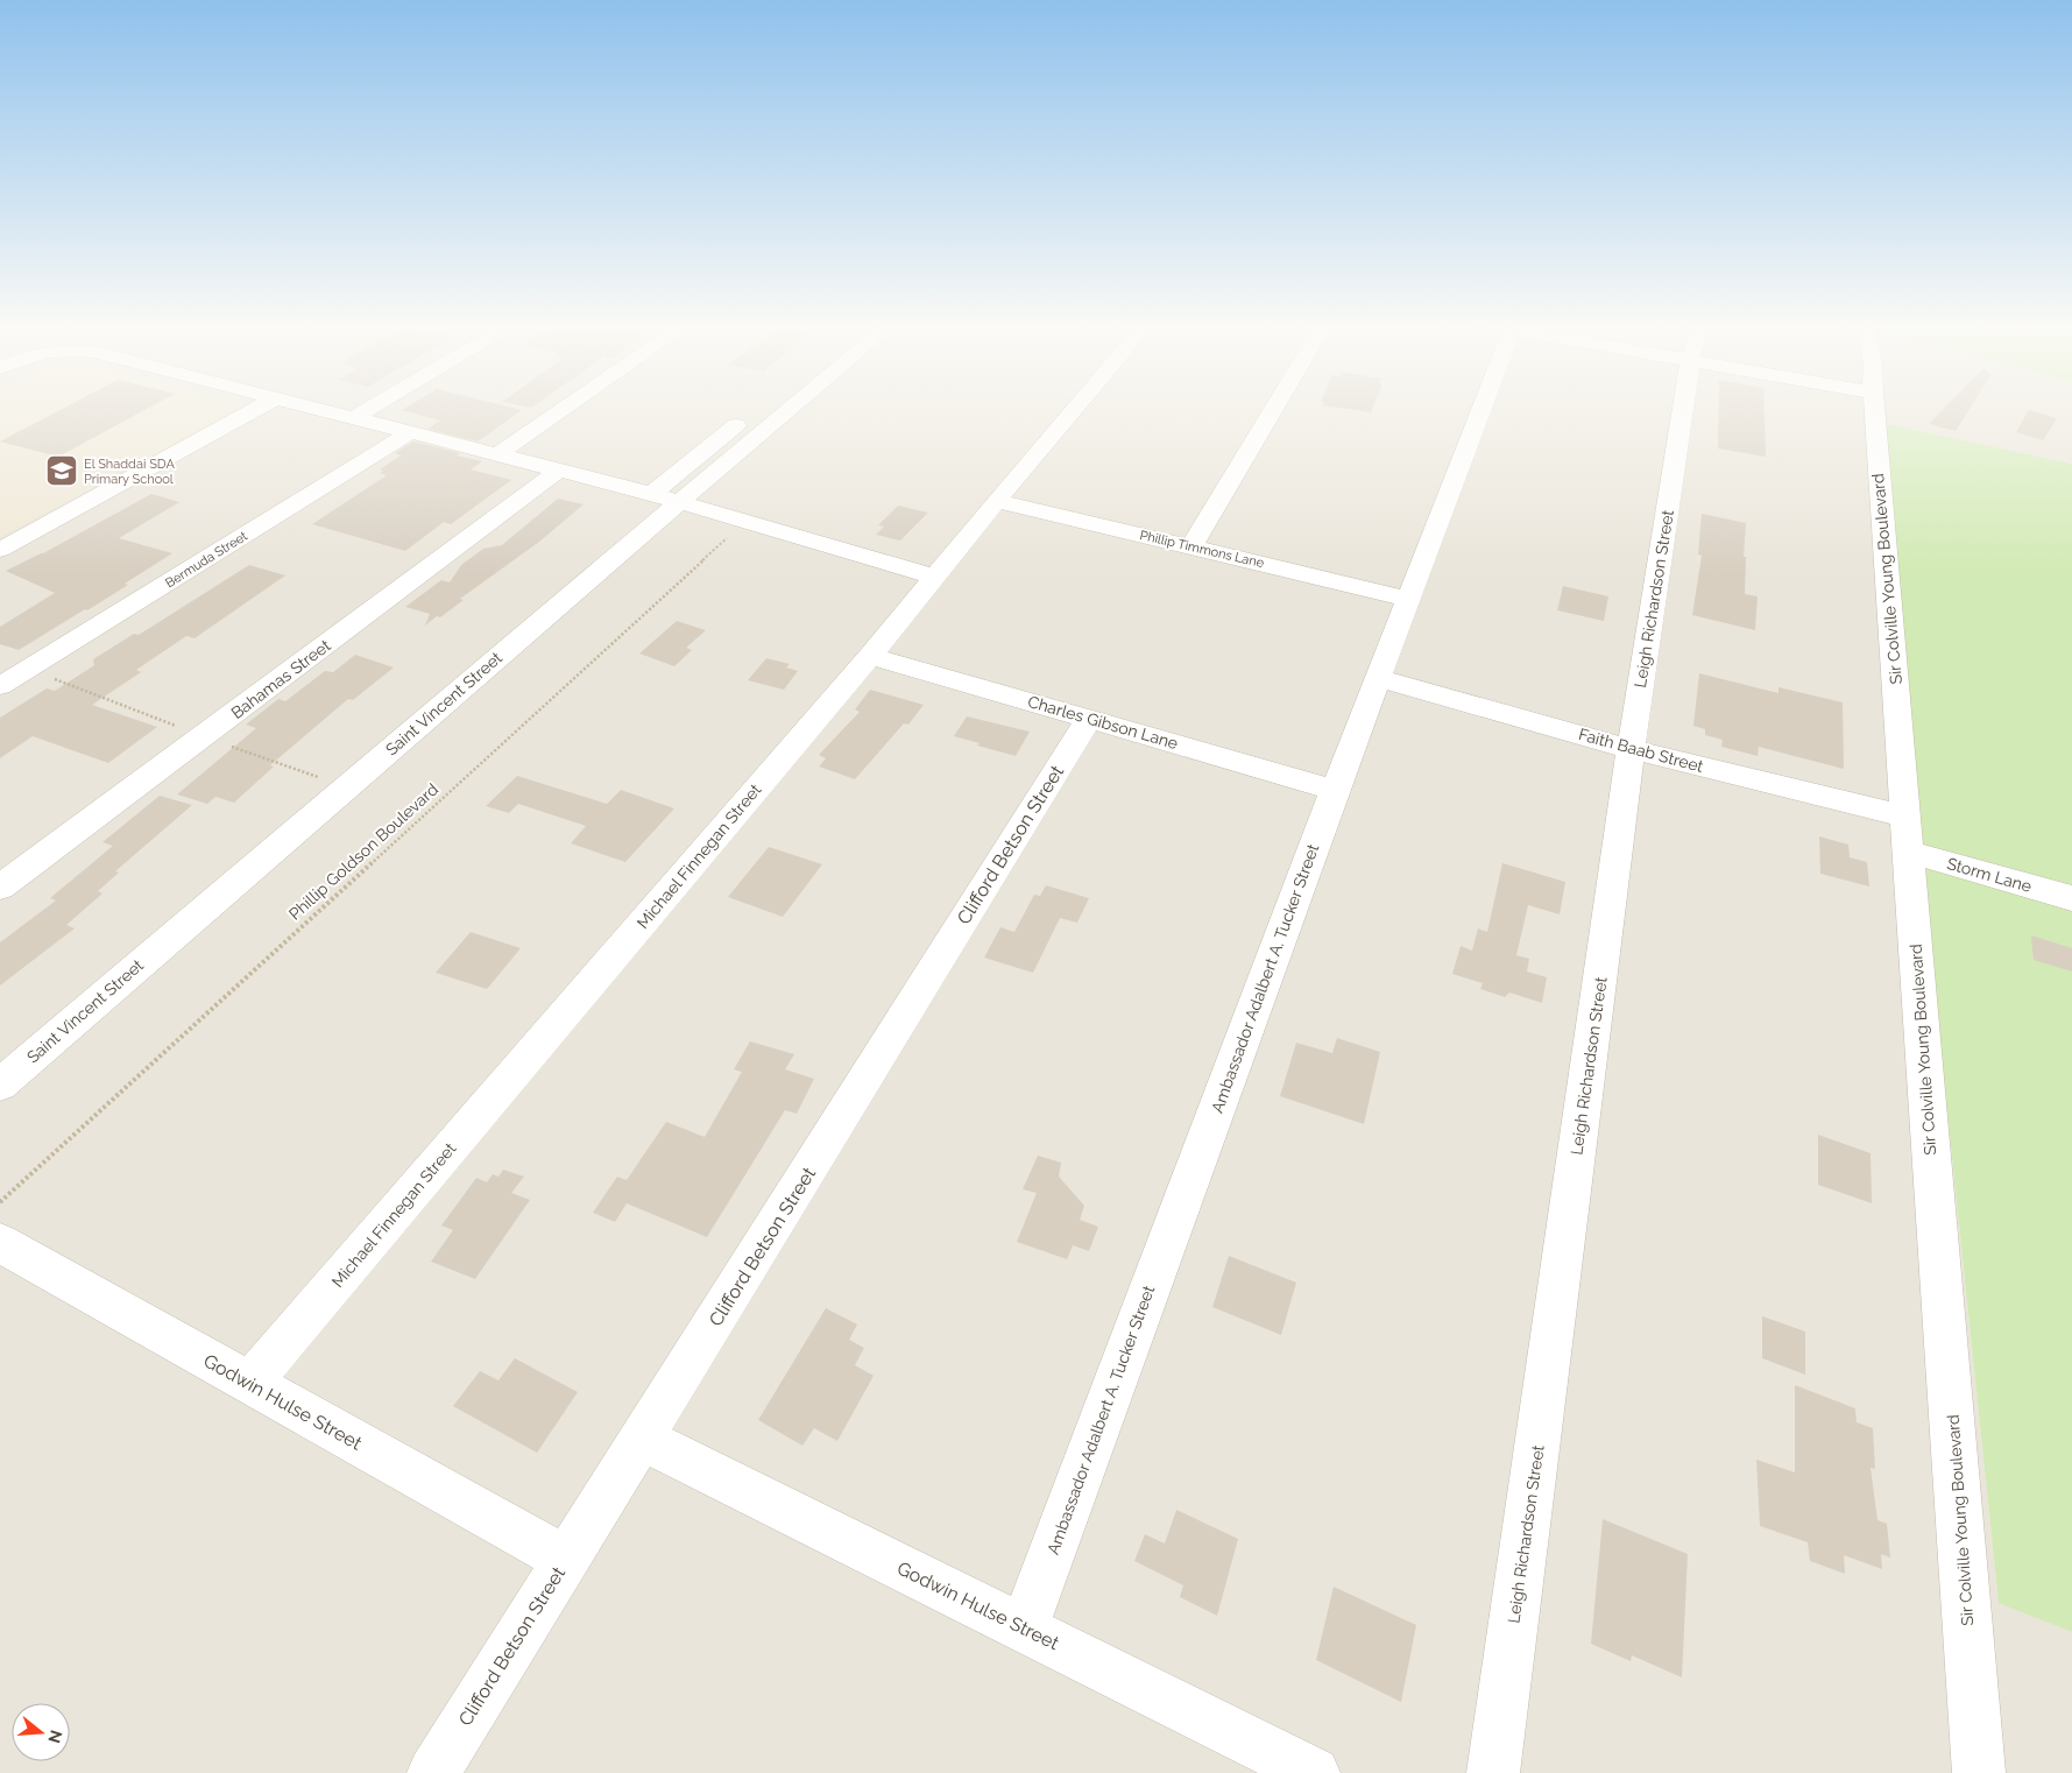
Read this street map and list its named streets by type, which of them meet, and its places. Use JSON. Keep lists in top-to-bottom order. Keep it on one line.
{"streets":{"street":["Phillip Timmons Lane","Bermuda Street","Sir Colville Young Boulevard","Leigh Richardson Street","Bahamas Street","Saint Vincent Street","Charles Gibson Lane","Faith Baab Street","Clifford Betson Street","Michael Finnegan Street","Storm Lane","Ambassador Adalbert A. Tucker Street","Godwin Hulse Street"],"path":["Phillip Goldson Boulevard"]},"crossings":[["Phillip Timmons Lane","Michael Finnegan Street"],["Phillip Timmons Lane","Ambassador Adalbert A. Tucker Street"],["Sir Colville Young Boulevard","Faith Baab Street"],["Sir Colville Young Boulevard","Storm Lane"],["Leigh Richardson Street","Faith Baab Street"],["Charles Gibson Lane","Clifford Betson Street"],["Charles Gibson Lane","Michael Finnegan Street"],["Charles Gibson Lane","Ambassador Adalbert A. Tucker Street"],["Faith Baab Street","Storm Lane"],["Faith Baab Street","Ambassador Adalbert A. Tucker Street"],["Clifford Betson Street","Godwin Hulse Street"],["Michael Finnegan Street","Godwin Hulse Street"],["Ambassador Adalbert A. Tucker Street","Godwin Hulse Street"]],"places":{"school or university":["El Shaddai SDA Primary School"]},"north":"right"}
